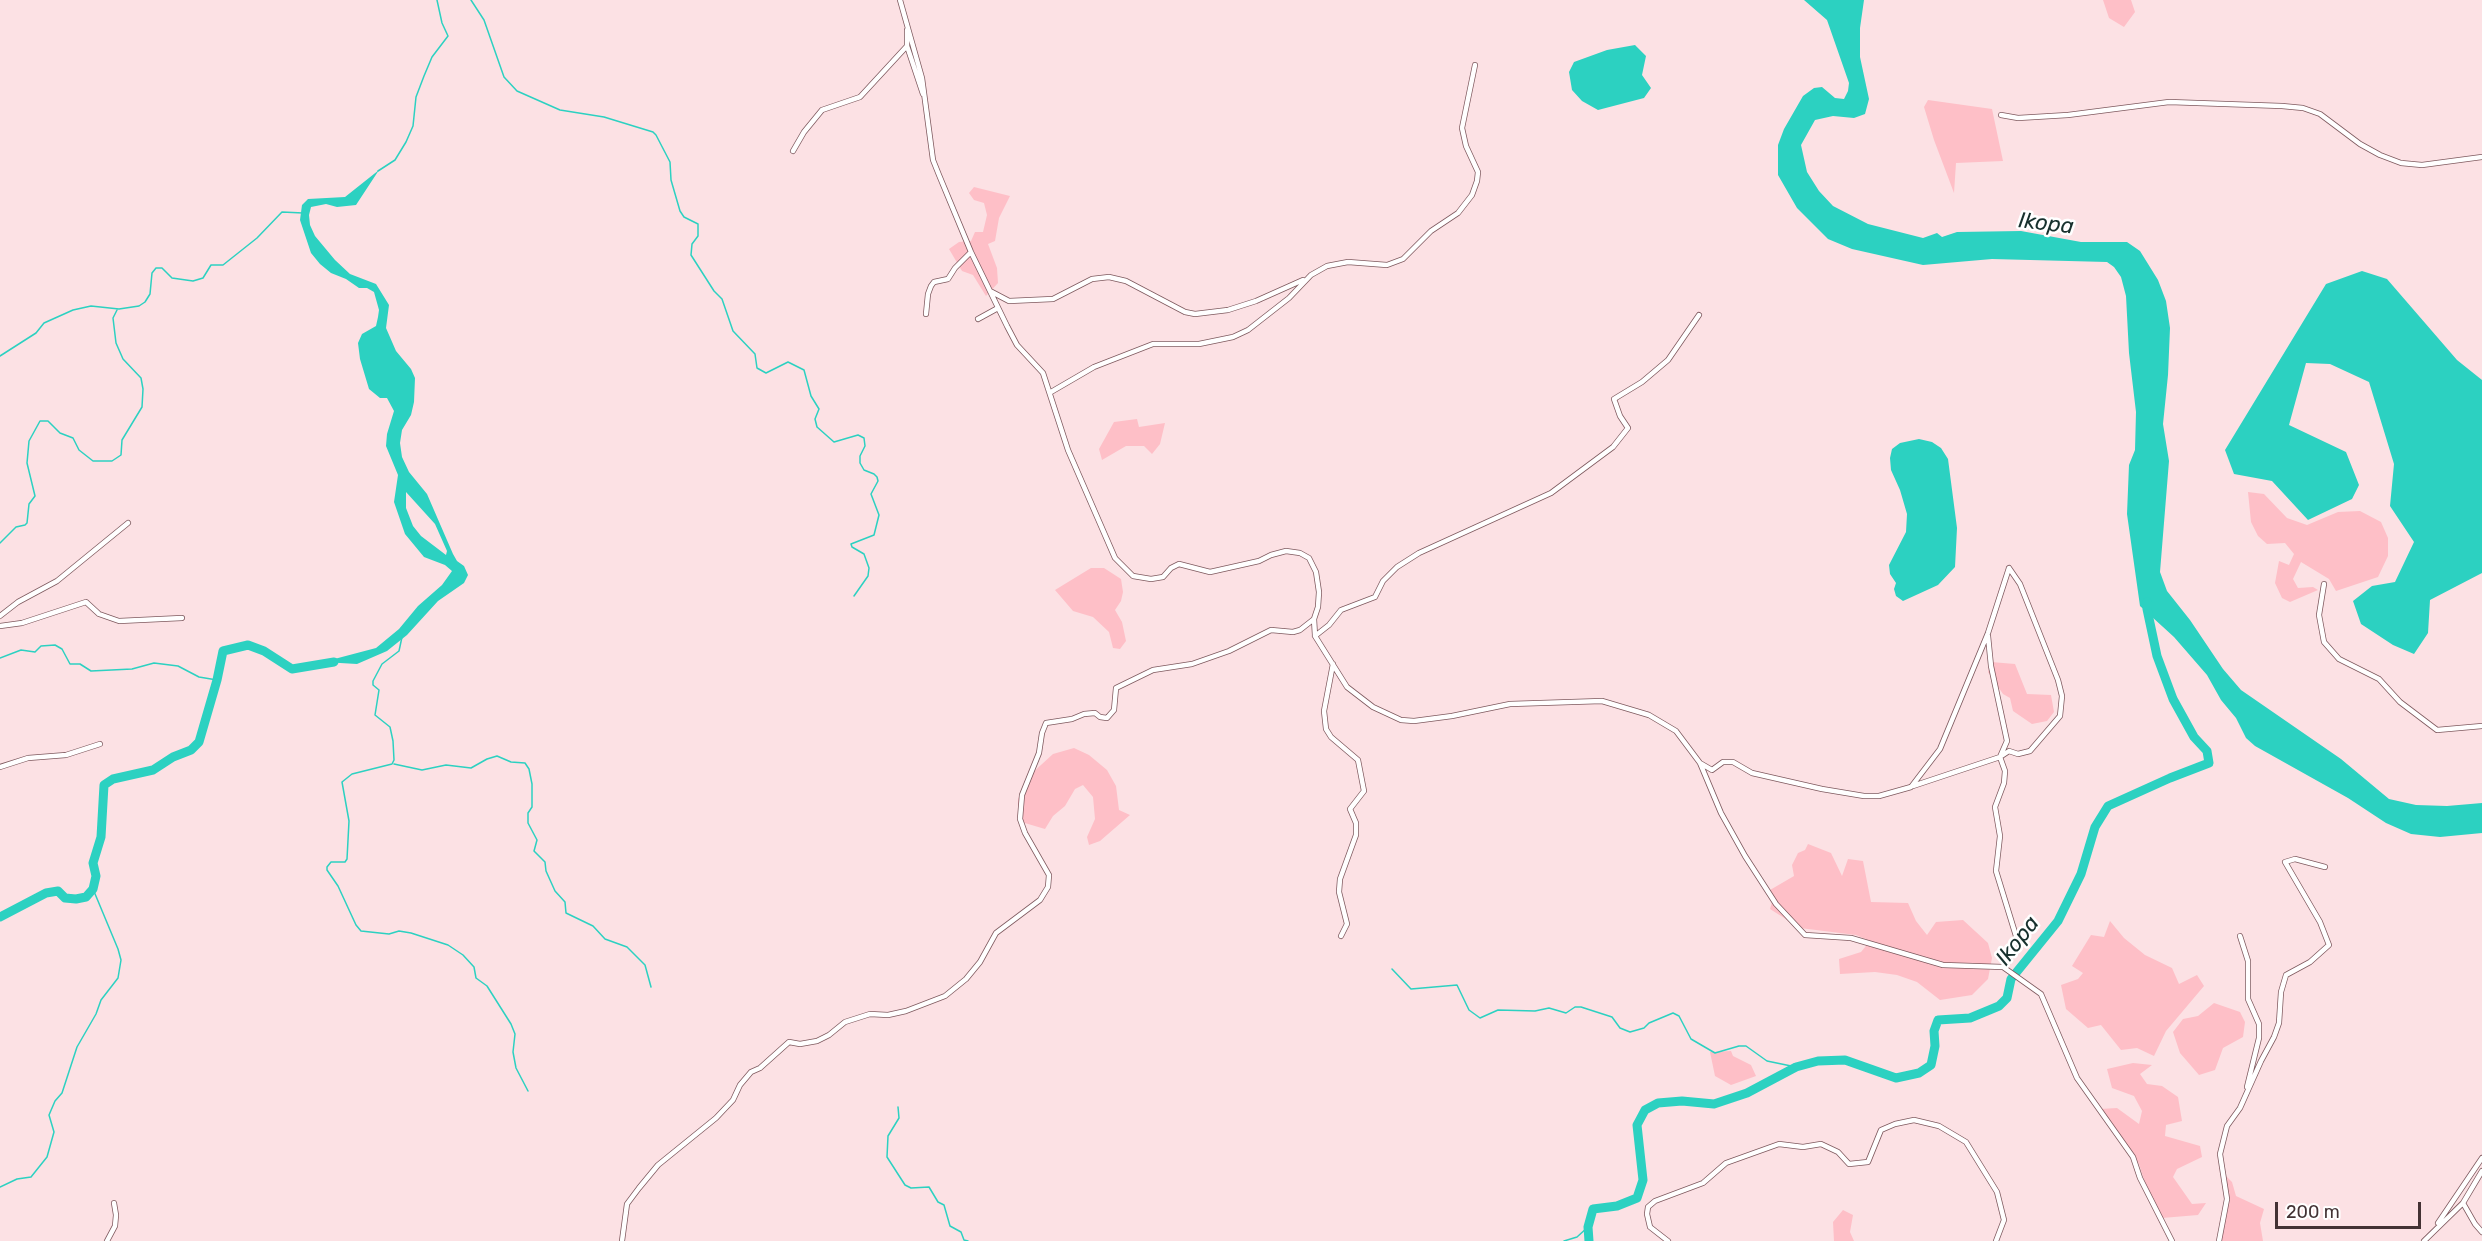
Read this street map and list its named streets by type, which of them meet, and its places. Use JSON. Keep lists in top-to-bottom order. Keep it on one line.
{"water":["Ikopa"],"scale_bar":"200 m"}
